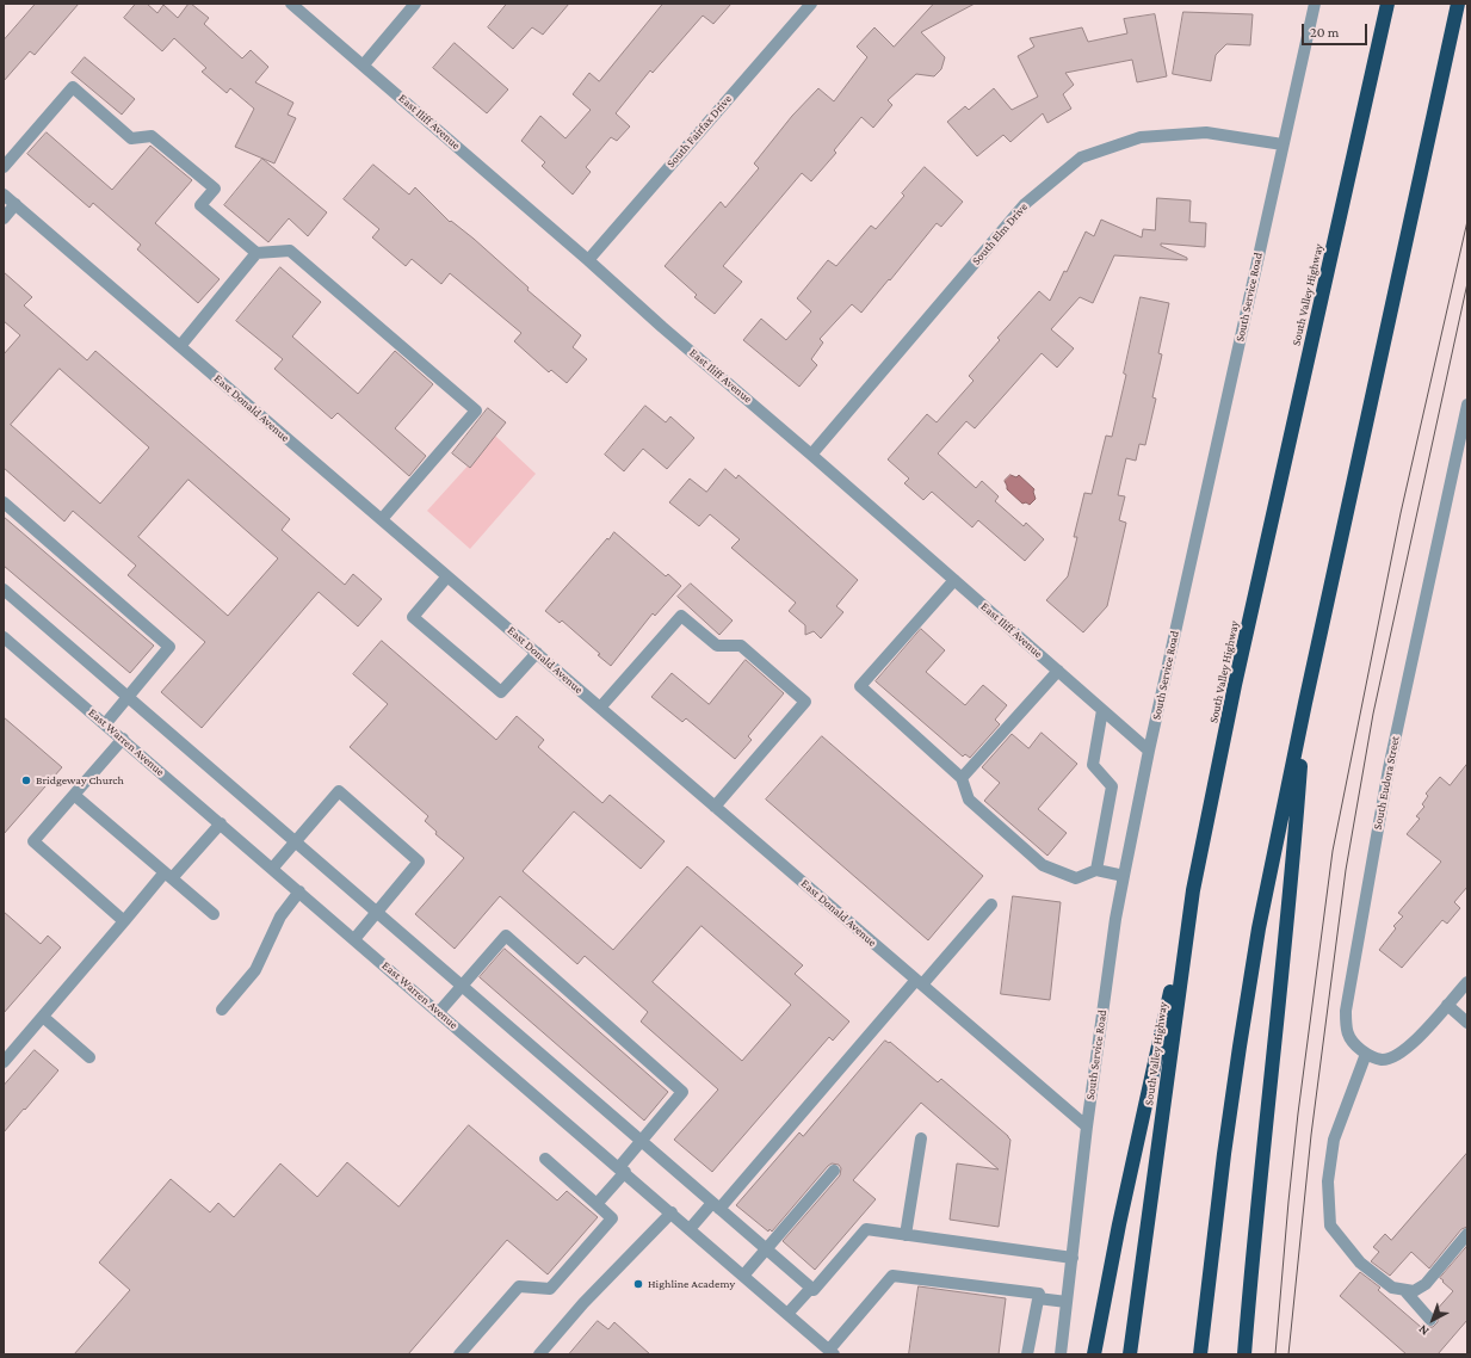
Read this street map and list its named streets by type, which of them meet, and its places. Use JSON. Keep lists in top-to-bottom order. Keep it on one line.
{"streets":{"highway":["South Valley Highway"],"street":["East Iliff Avenue","South Fairfax Drive","South Elm Drive","South Service Road","East Donald Avenue","East Warren Avenue","South Eudora Street"]},"crossings":[["East Iliff Avenue","South Fairfax Drive"],["East Iliff Avenue","South Elm Drive"],["East Iliff Avenue","South Service Road"],["South Elm Drive","South Service Road"],["South Service Road","East Donald Avenue"]],"places":["Bridgeway Church","Highline Academy"],"scale_bar":"20 m","north":"bottom left"}
